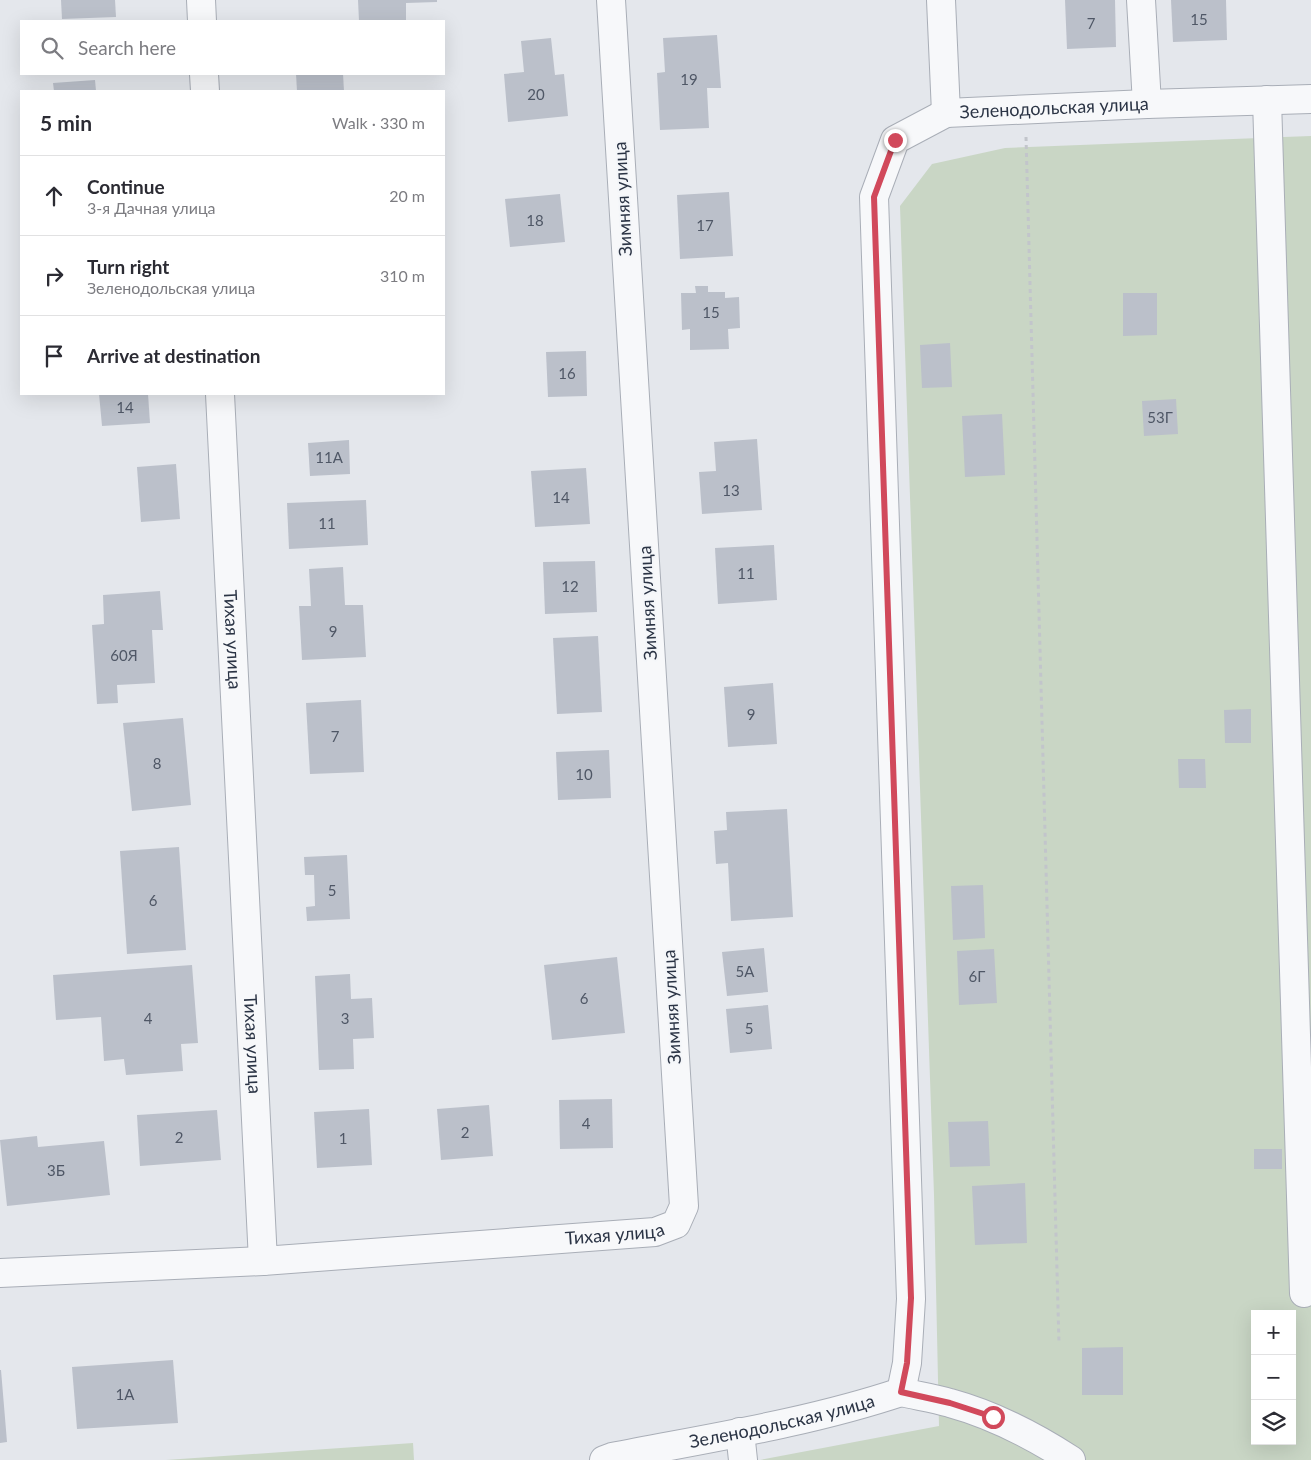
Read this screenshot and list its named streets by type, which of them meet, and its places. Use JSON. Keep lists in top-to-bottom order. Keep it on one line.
{"streets":{"street":["Зеленодольская улица","Зимняя улица","Тихая улица"]},"crossings":[["Зимняя улица","Тихая улица"]],"house_numbers":["15","7","19","20","18","17","15","16","14","53Г","11А","13","14","11","11","12","9","60Я","9","7","8","10","5","6","5А","6Г","6","4","3","5","4","2","2","1","3Б","1А"],"page":{"search":"Search here","heading":["5 min","Walk · 330 m"],"list":[["Continue","3-я Дачная улица","20 m"],["Turn right","Зеленодольская улица","310 m"],"Arrive at destination"],"map_buttons":["+","−"]}}
